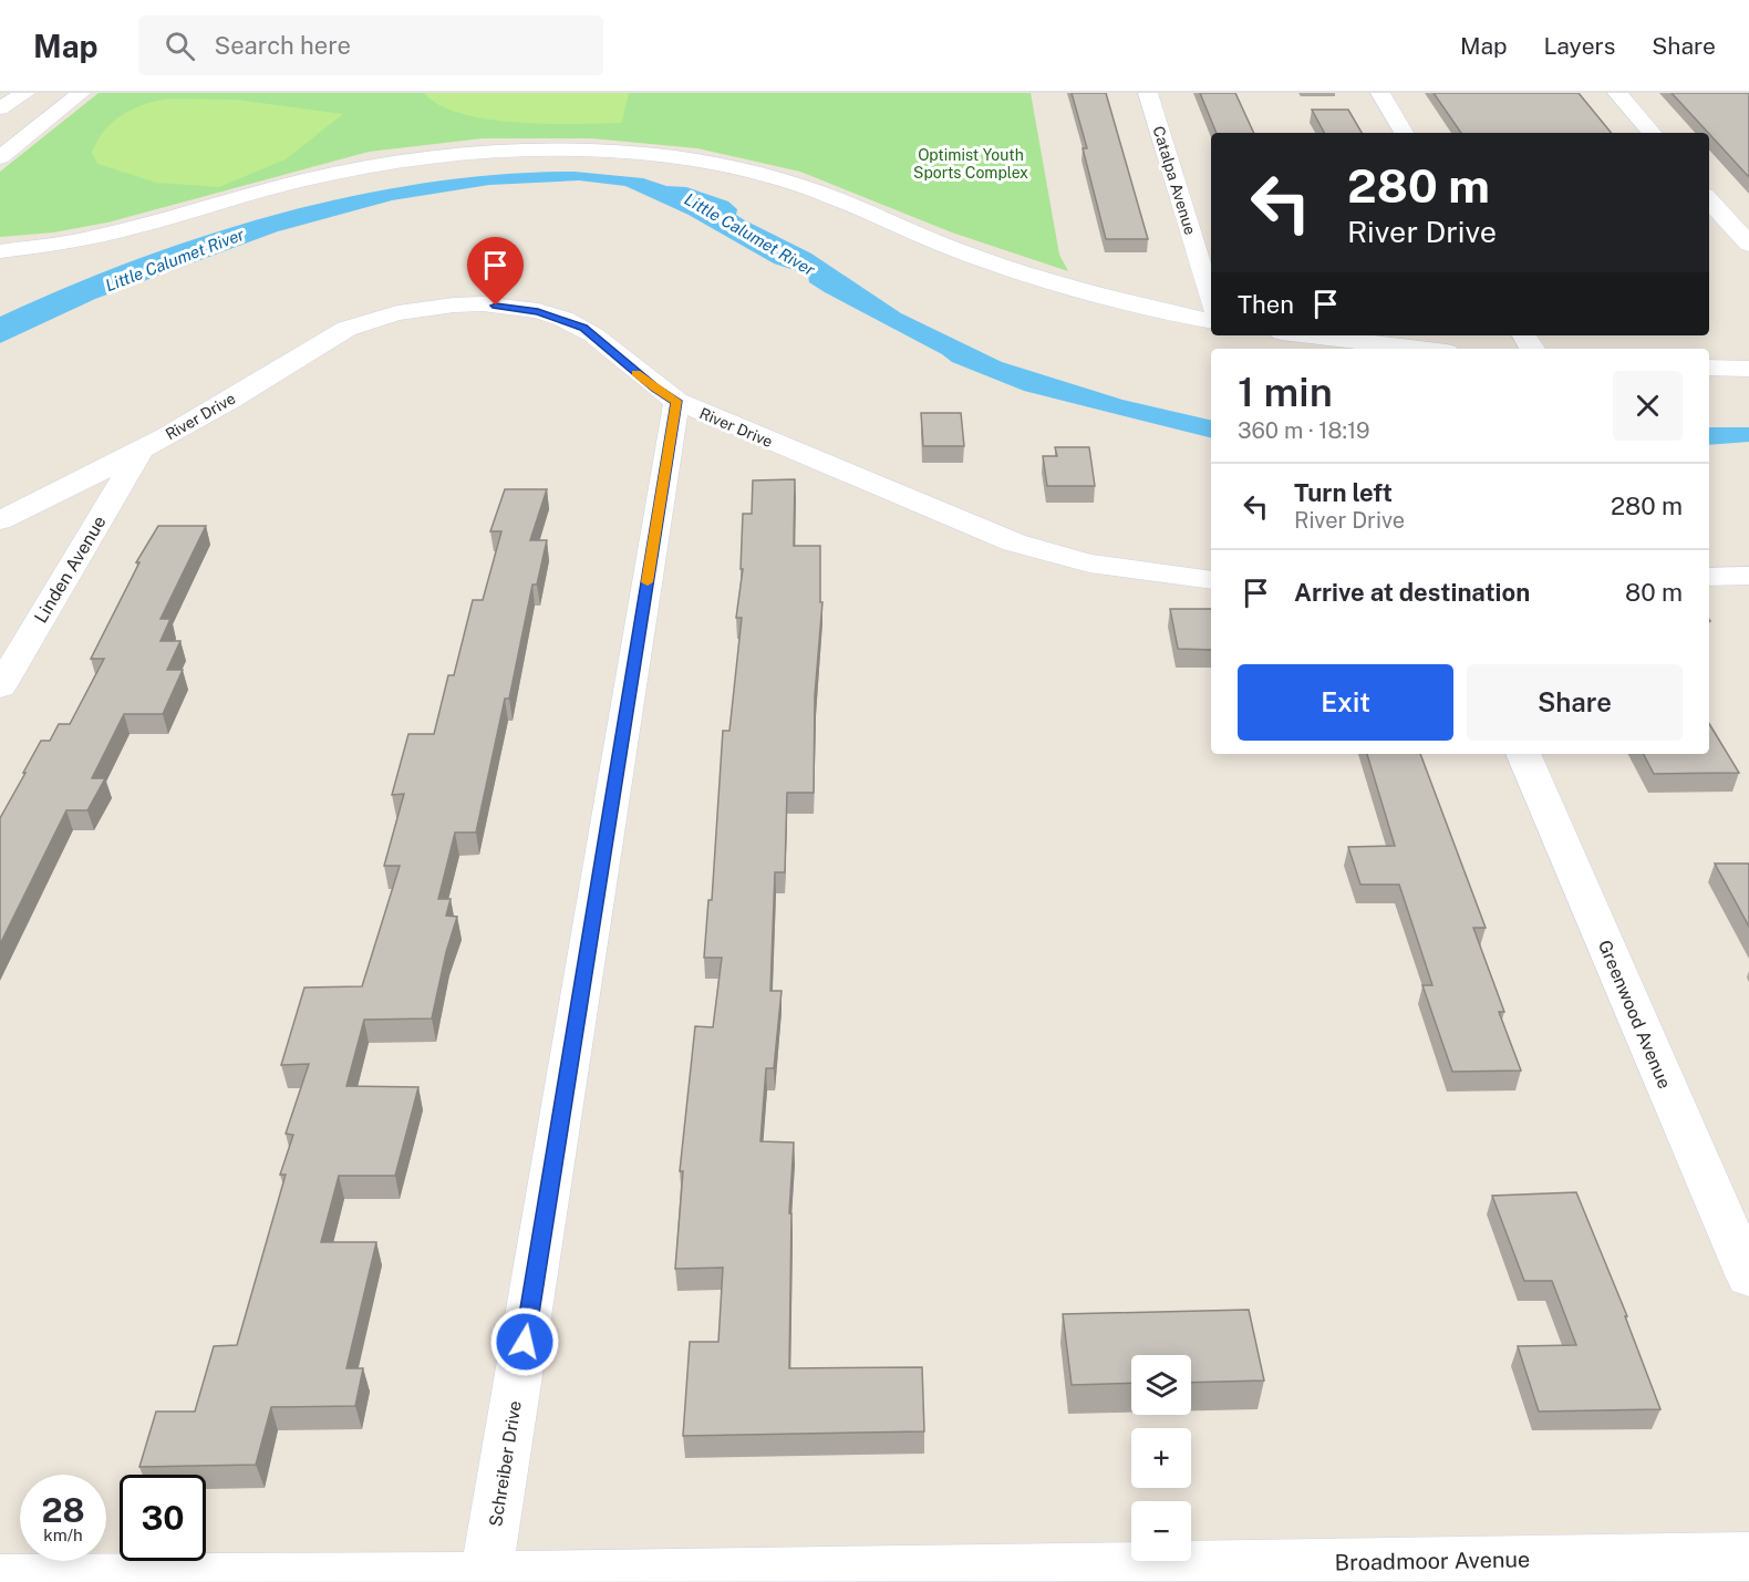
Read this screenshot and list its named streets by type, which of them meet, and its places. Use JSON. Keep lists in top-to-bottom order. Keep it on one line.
{"streets":{"street":["Catalpa Avenue","River Drive","Linden Avenue","Greenwood Avenue","Schreiber Drive","Broadmoor Avenue"]},"crossings":[["River Drive","Linden Avenue"],["River Drive","Schreiber Drive"],["Schreiber Drive","Broadmoor Avenue"]],"water":["Little Calumet River"],"parks":["Optimist Youth Sports Complex"],"page":{"header":"Map","search":"Search here","nav":["Map","Layers","Share"],"turn":["280 m","River Drive"],"then":"Then","heading":["1 min","360 m · 18:19"],"list":[{"name":"Turn left","note":"River Drive","value":"280 m"},{"name":"Arrive at destination","value":"80 m"}],"buttons":["Exit","Share"],"map_buttons":["+","−"],"speed":"28 km/h","limit":"30"}}
